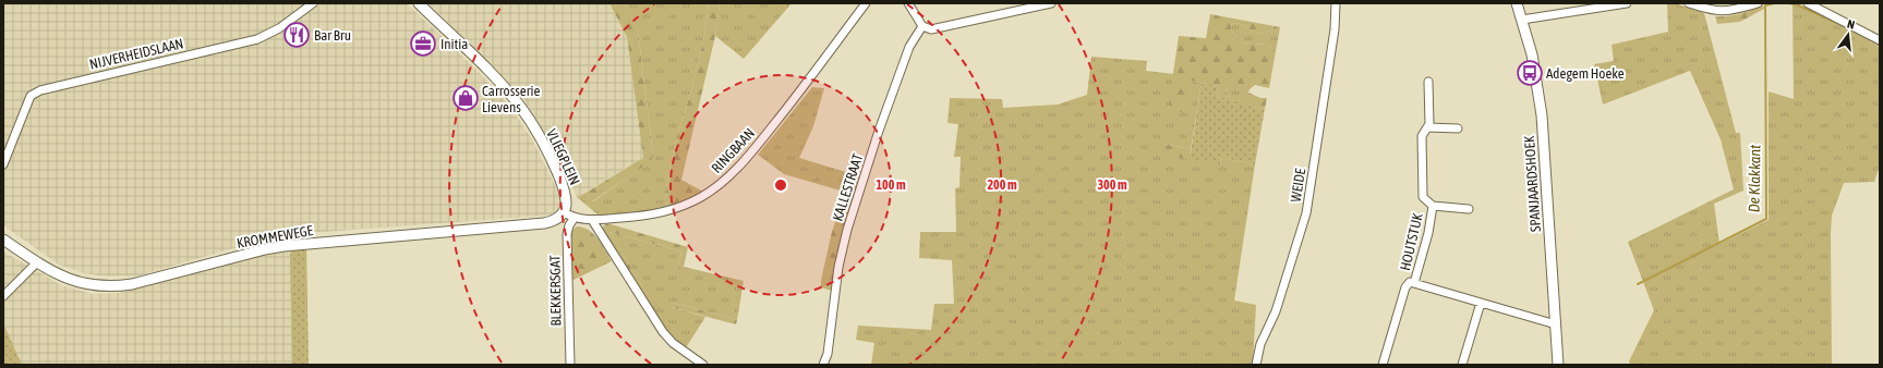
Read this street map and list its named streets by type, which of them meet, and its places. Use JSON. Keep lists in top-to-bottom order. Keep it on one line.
{"streets":{"street":["NIJVERHEIDSLAAN","RINGBAAN","VLIEGPLEIN","SPANJAARDSHOEK","WEIDE","KALLESTRAAT","KROMMEWEGE","HOUTSTUK","BLEKKERSGAT"]},"crossings":[["RINGBAAN","BLEKKERSGAT"],["VLIEGPLEIN","KROMMEWEGE"]],"water":["De Klakkant"],"places":{"restaurant":["Bar Bru"],"office":["Initia"],"bus stop":["Adegem Hoeke"],"shop":["Carrosserie Lievens"]},"north":"top","rings":["100 m","200 m","300 m"]}
